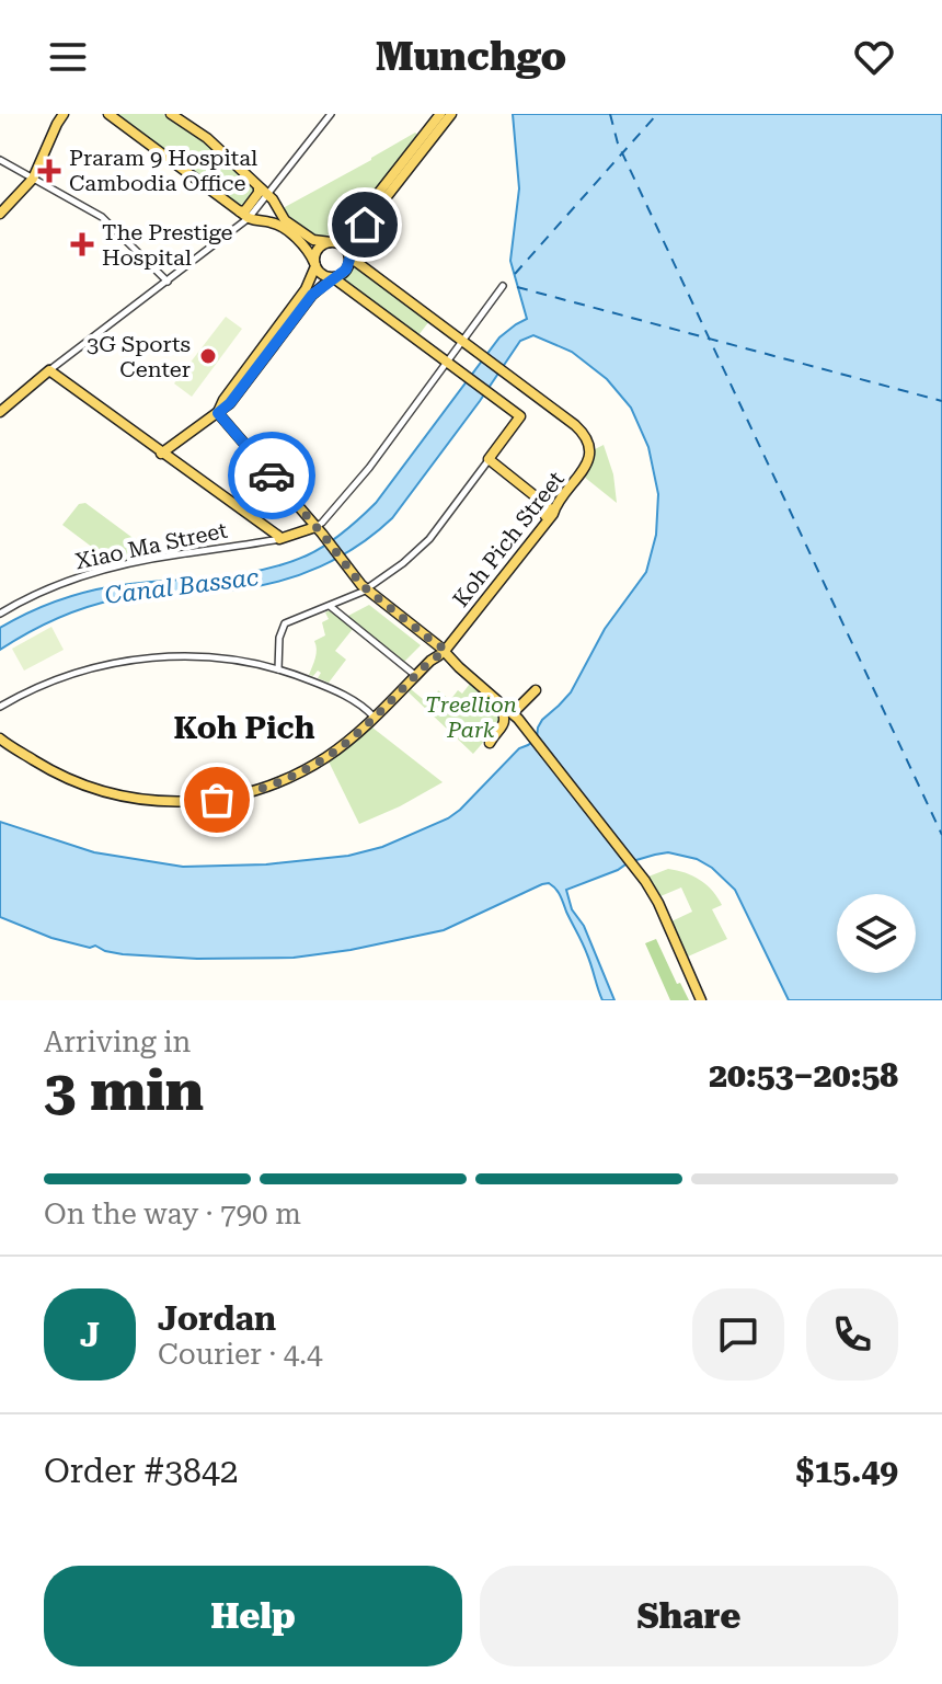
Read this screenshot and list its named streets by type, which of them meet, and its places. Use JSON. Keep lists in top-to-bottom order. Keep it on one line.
{"streets":{"main road":["Koh Pich Street","Xiao Ma Street"]},"districts":["Koh Pich"],"water":["Canal Bassac"],"parks":["Treellion Park"],"places":{"health":["Praram 9 Hospital Cambodia Office","The Prestige Hospital"],"other":["3G Sports Center"]},"page":{"header":"Munchgo","heading":["3 min","Arriving in","20:53–20:58"],"panel":["Jordan","Courier · 4.4","Order #3842","$15.49"],"bar":"On the way · 790 m","round":"J","buttons":["Help","Share"]}}
